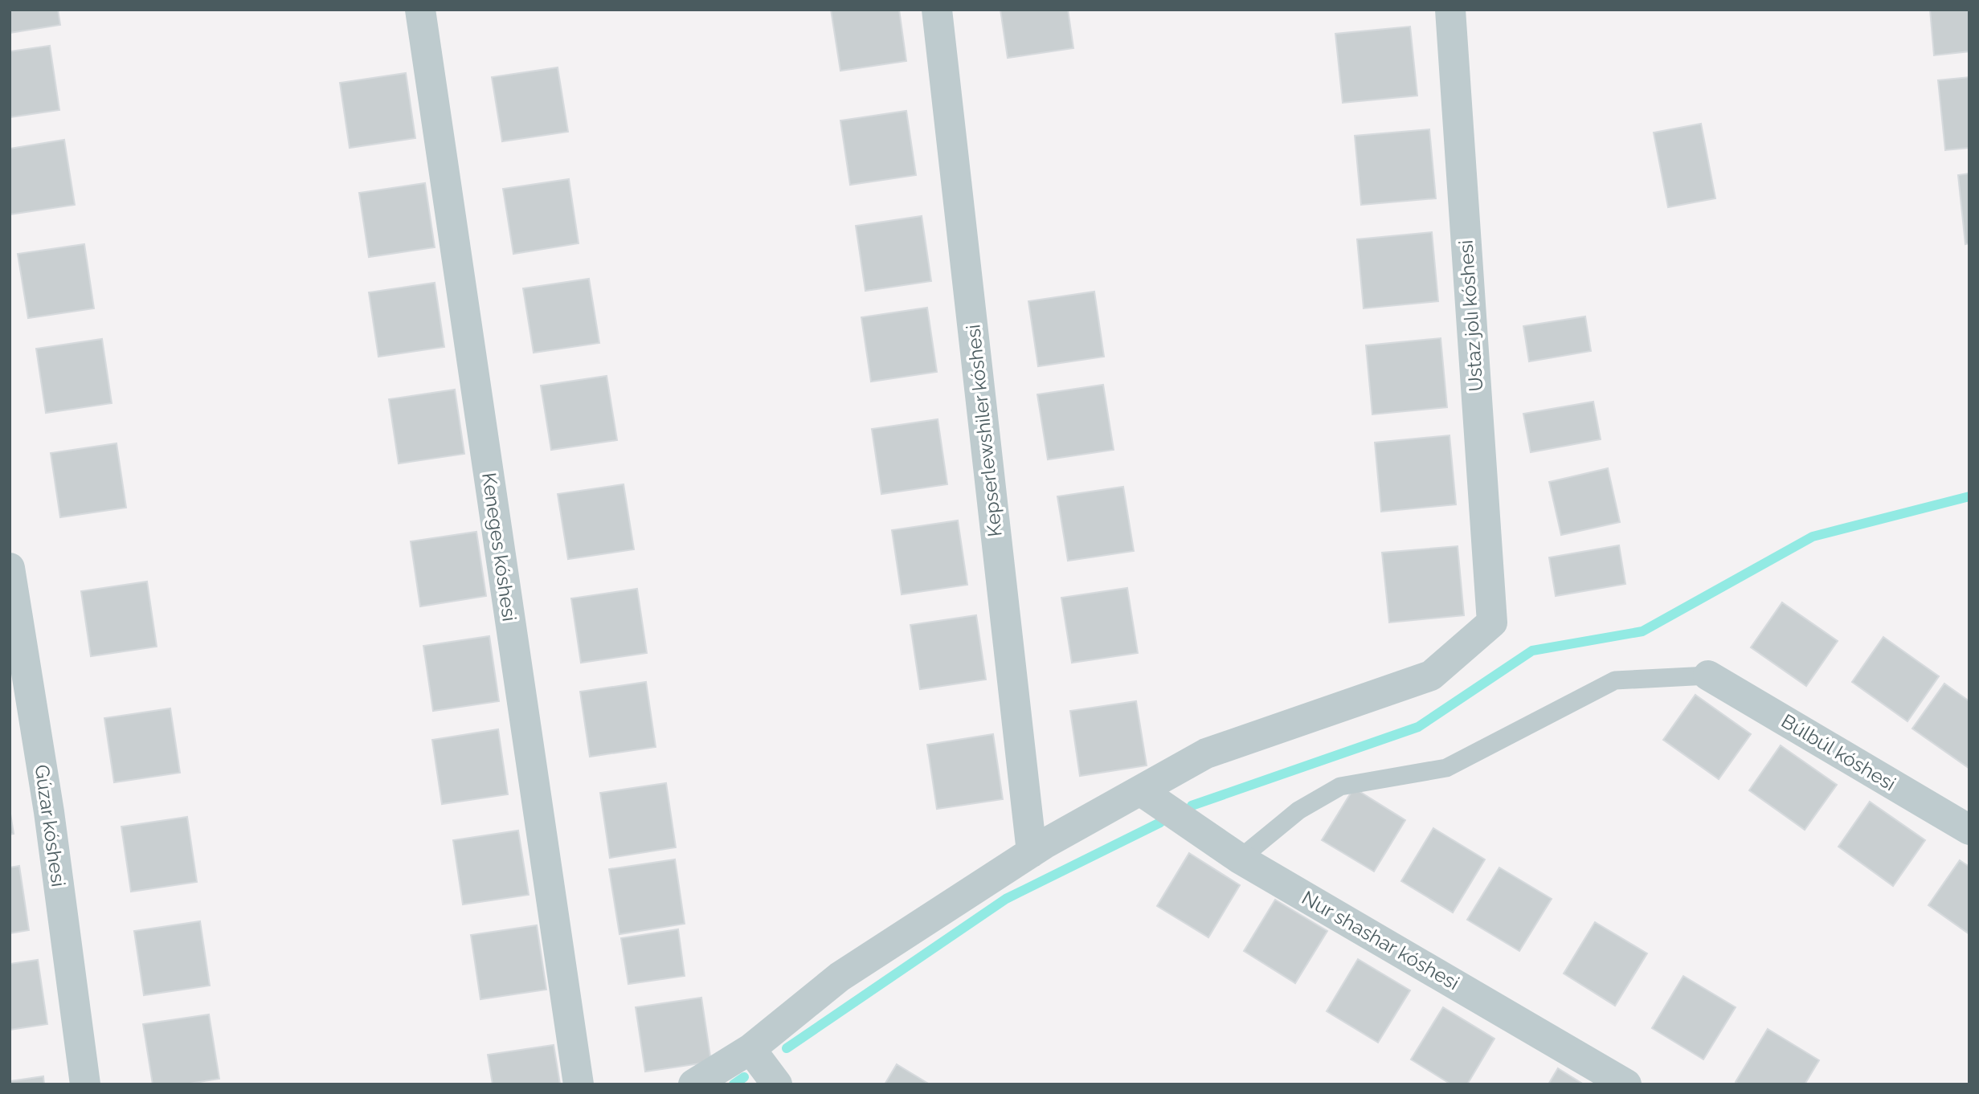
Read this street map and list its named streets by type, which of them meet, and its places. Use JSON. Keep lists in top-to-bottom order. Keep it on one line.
{"streets":{"street":["Ustaz jolı kóshesi","Kepserlewshiler kóshesi","Keneges kóshesi","Búlbúl kóshesi","Gúzar kóshesi","Nur shashar kóshesi"]},"crossings":[["Ustaz jolı kóshesi","Nur shashar kóshesi"]]}
